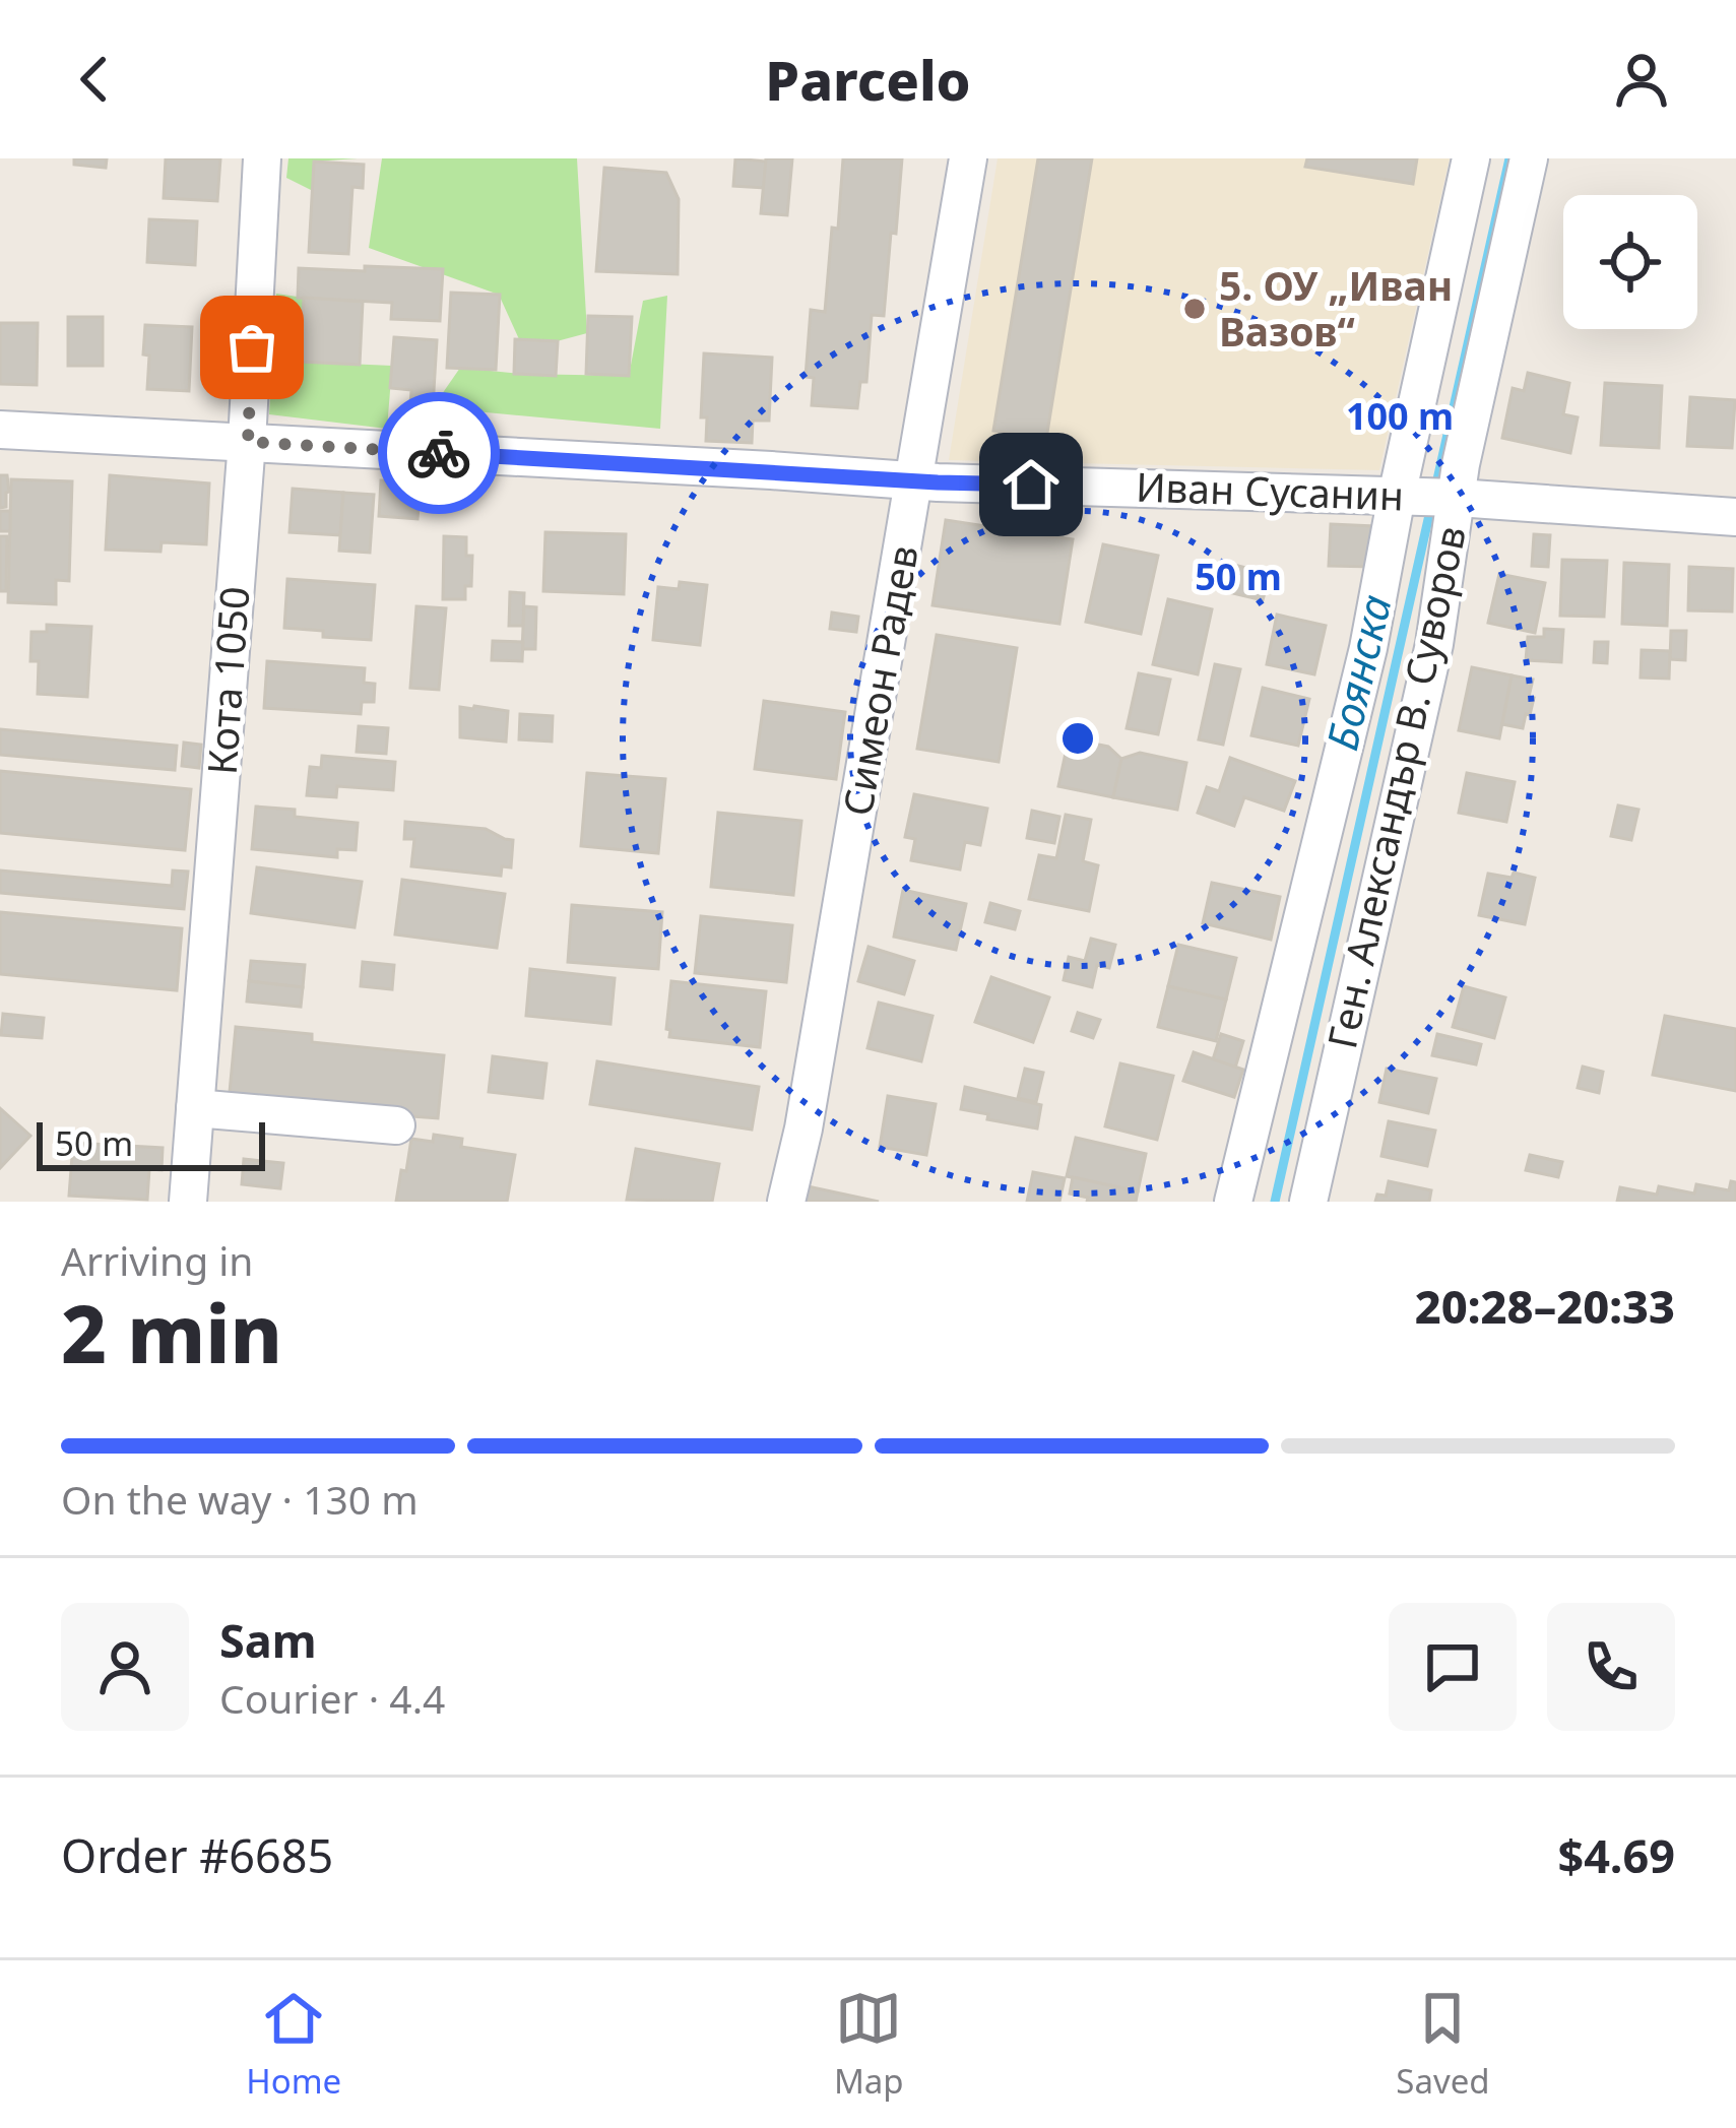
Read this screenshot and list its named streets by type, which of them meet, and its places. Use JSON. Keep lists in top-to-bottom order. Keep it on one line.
{"streets":{"street":["Иван Сусанин","Кота 1050","Симеон Радев","Ген. Александър В. Суворов"]},"crossings":[["Иван Сусанин","Кота 1050"],["Иван Сусанин","Симеон Радев"],["Иван Сусанин","Ген. Александър В. Суворов"]],"water":["Боянска"],"places":["5. ОУ „Иван Вазов“"],"scale_bar":"50 m","page":{"header":"Parcelo","scale":"50 m","heading":["2 min","Arriving in","20:28–20:33"],"panel":["Sam","Courier · 4.4","Order #6685","$4.69"],"bar":"On the way · 130 m","tabs":["Home","Map","Saved"]},"rings":["100 m","50 m"]}
